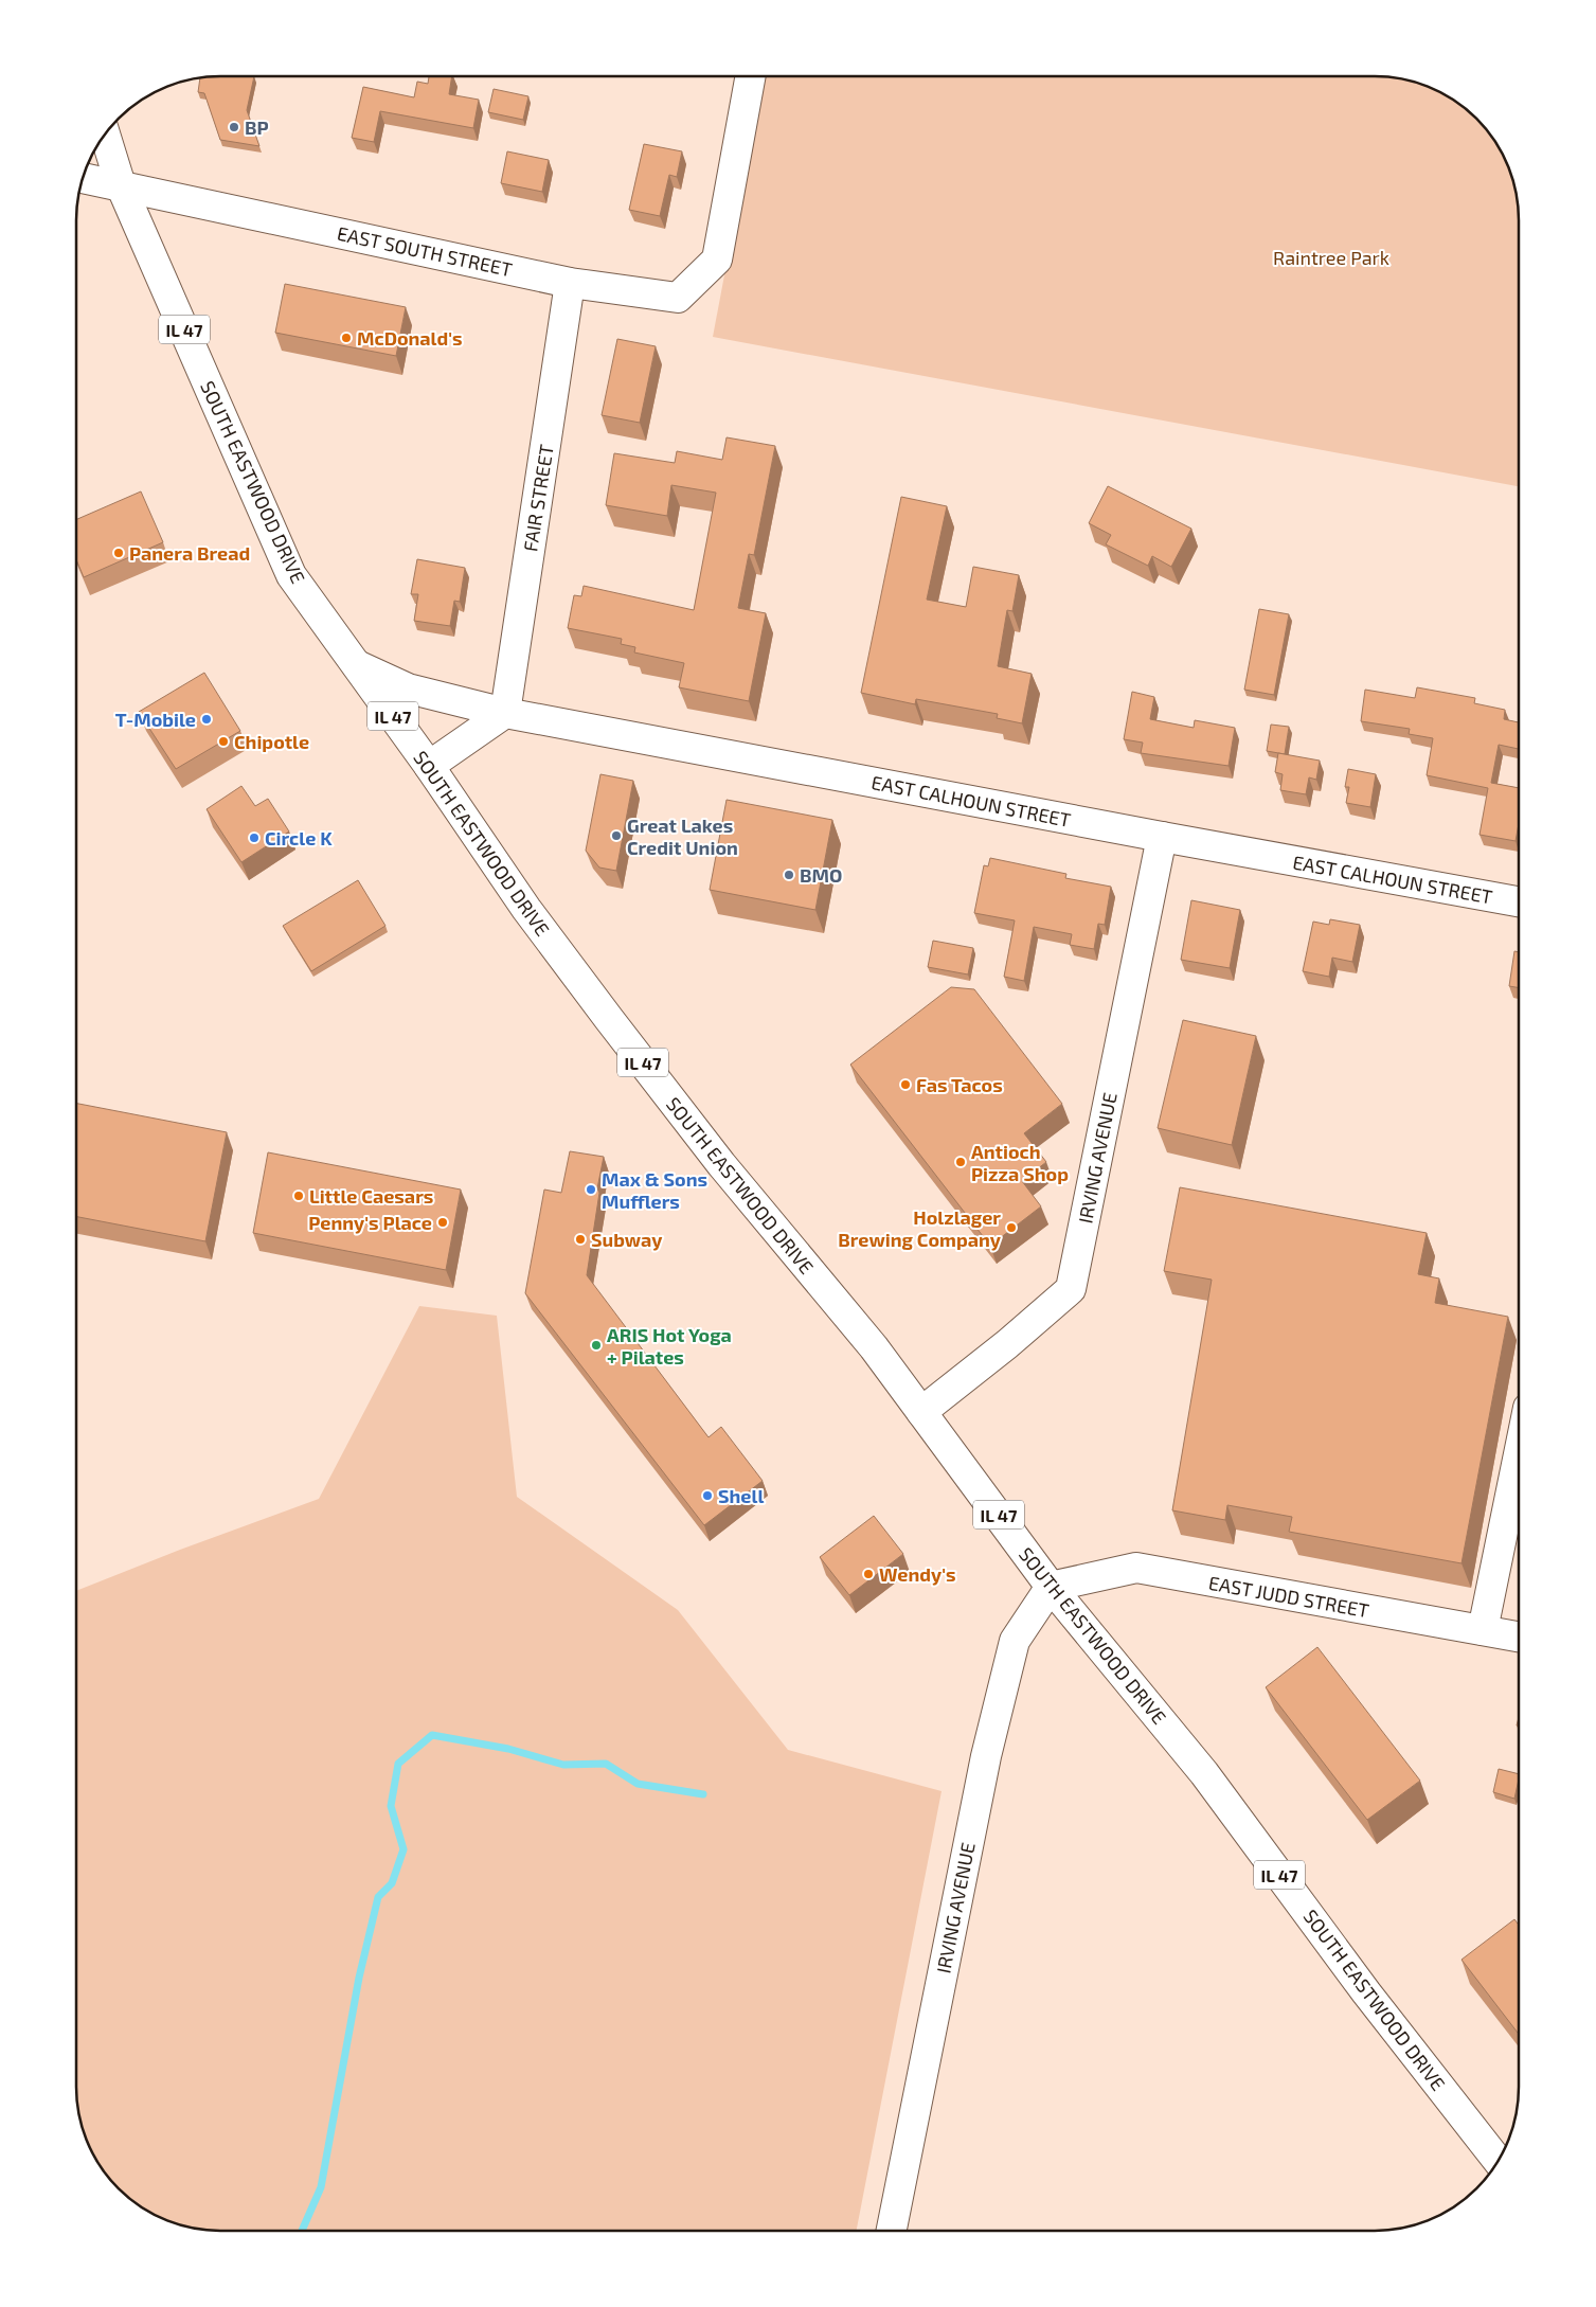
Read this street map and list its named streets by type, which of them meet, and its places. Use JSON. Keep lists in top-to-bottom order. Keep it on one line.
{"streets":{"street":["EAST SOUTH STREET","IL 47","SOUTH EASTWOOD DRIVE","FAIR STREET","EAST CALHOUN STREET","IRVING AVENUE","EAST JUDD STREET"]},"crossings":[["EAST SOUTH STREET","SOUTH EASTWOOD DRIVE"],["EAST SOUTH STREET","FAIR STREET"],["SOUTH EASTWOOD DRIVE","EAST CALHOUN STREET"],["SOUTH EASTWOOD DRIVE","IRVING AVENUE"],["SOUTH EASTWOOD DRIVE","EAST JUDD STREET"],["FAIR STREET","EAST CALHOUN STREET"],["EAST CALHOUN STREET","IRVING AVENUE"],["IRVING AVENUE","EAST JUDD STREET"]],"parks":["Raintree Park"],"places":["BP","McDonald's","Panera Bread","T-Mobile","Chipotle","Great Lakes Credit Union","Circle K","BMO","Fas Tacos","Antioch Pizza Shop","Max & Sons Mufflers","Little Caesars","Penny's Place","Holzlager Brewing Company","Subway","ARIS Hot Yoga + Pilates","Shell","Wendy's"]}
